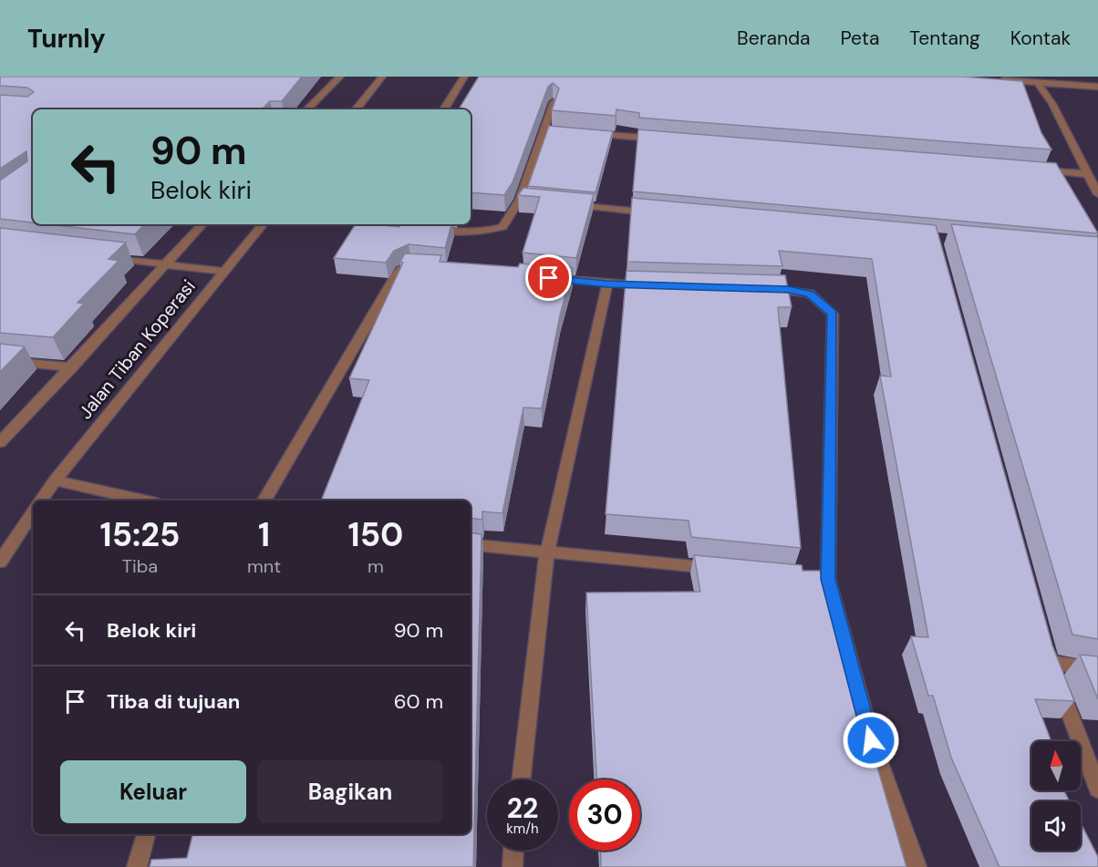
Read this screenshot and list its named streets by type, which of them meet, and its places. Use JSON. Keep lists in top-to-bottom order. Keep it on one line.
{"streets":{"street":["Jalan Tiban Koperasi"]},"north":"top","page":{"header":"Turnly","nav":["Beranda","Peta","Tentang","Kontak"],"turn":["90 m","Belok kiri"],"eta":["15:25","Tiba","1","mnt","150","m"],"list":[{"name":"Belok kiri","value":"90 m"},{"name":"Tiba di tujuan","value":"60 m"}],"buttons":["Keluar","Bagikan"],"speed":"22 km/h","limit":"30"}}
